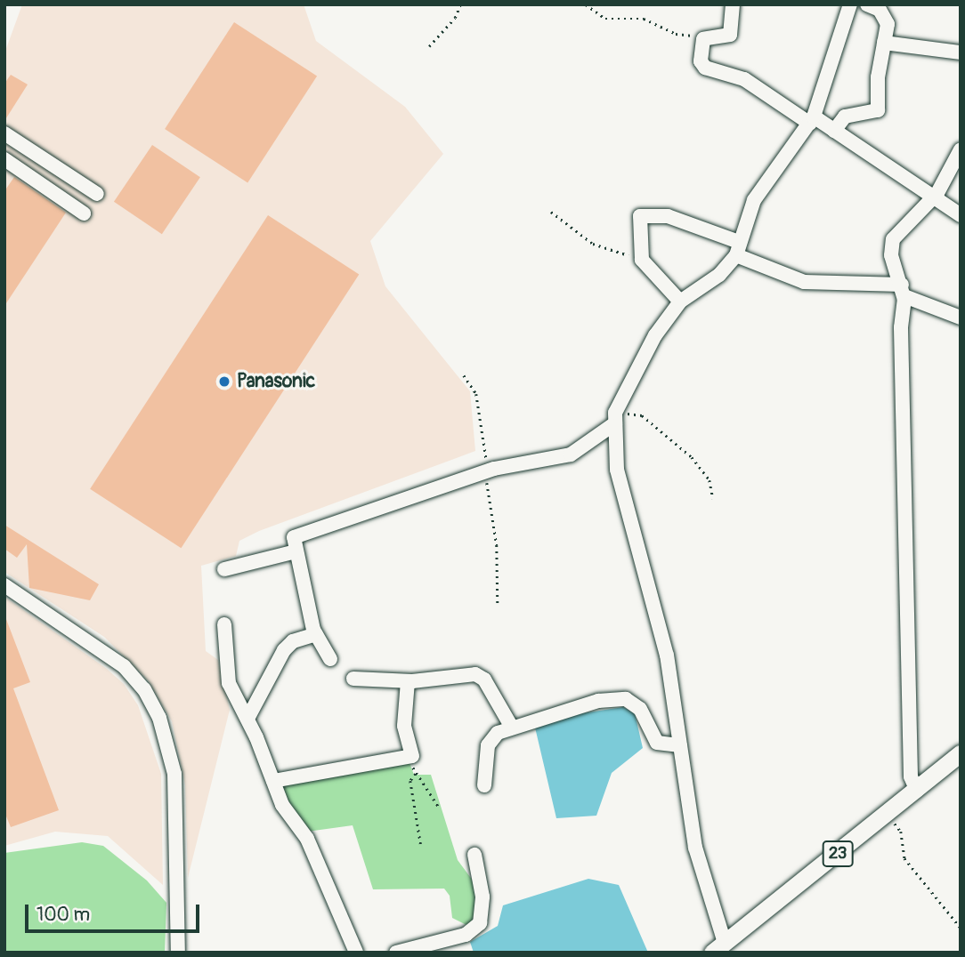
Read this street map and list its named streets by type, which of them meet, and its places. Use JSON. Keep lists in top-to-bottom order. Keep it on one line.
{"streets":{"main road":["23"]},"places":["Panasonic"],"scale_bar":"100 m"}
